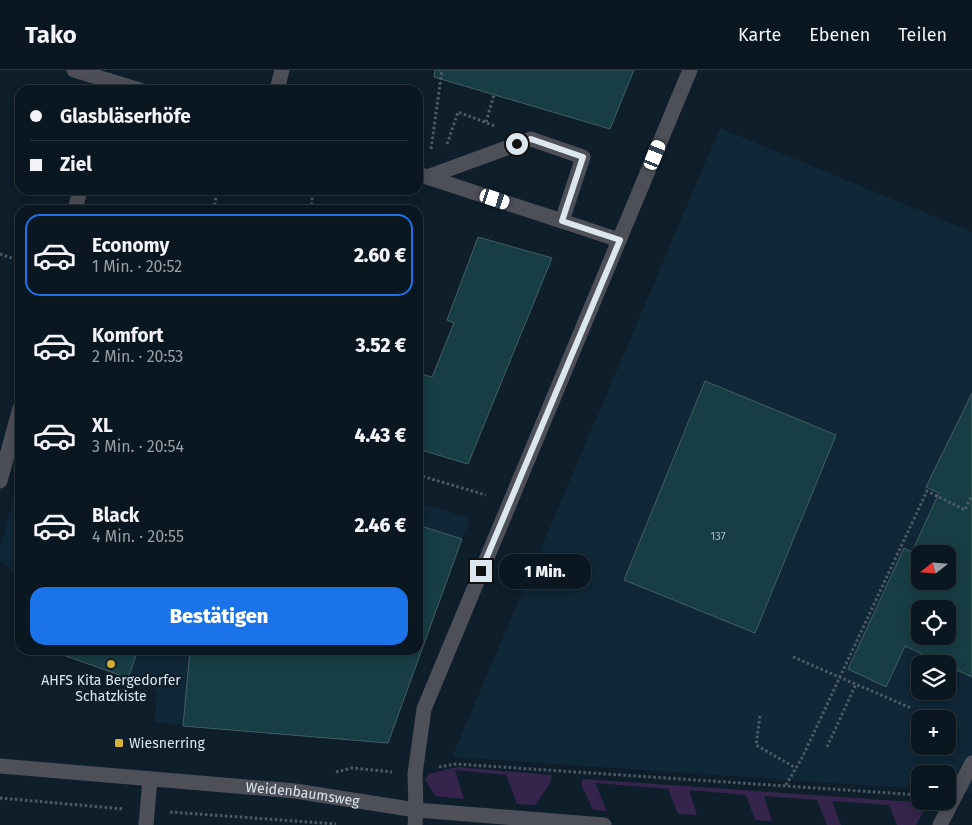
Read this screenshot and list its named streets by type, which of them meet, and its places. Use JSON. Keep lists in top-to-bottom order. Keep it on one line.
{"streets":{"street":["Weidenbaumsweg"]},"places":{"other":["AHFS Kita Bergedorfer Schatzkiste"],"transit":["Wiesnerring"]},"house_numbers":["137"],"north":"left","page":{"header":"Tako","nav":["Karte","Ebenen","Teilen"],"banner":["Glasbläserhöfe","Ziel"],"list":[{"name":"Economy","note":"1 Min. · 20:52","value":"2.60 €"},{"name":"Komfort","note":"2 Min. · 20:53","value":"3.52 €"},{"name":"XL","note":"3 Min. · 20:54","value":"4.43 €"},{"name":"Black","note":"4 Min. · 20:55","value":"2.46 €"}],"map_buttons":["+","−"],"bubble":"1 Min.","buttons":"Bestätigen"}}
